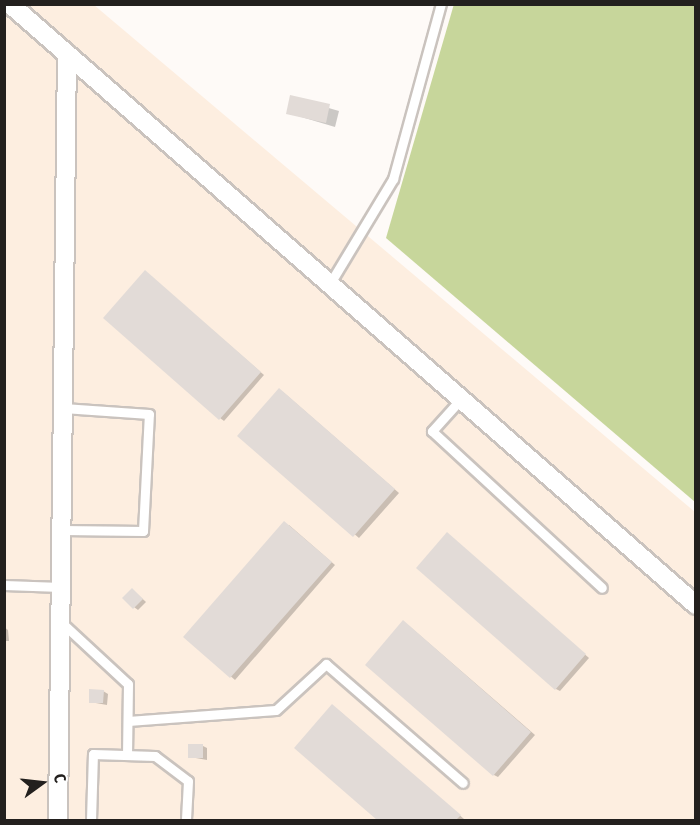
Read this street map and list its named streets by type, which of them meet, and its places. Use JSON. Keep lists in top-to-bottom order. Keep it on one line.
{"north":"right"}
